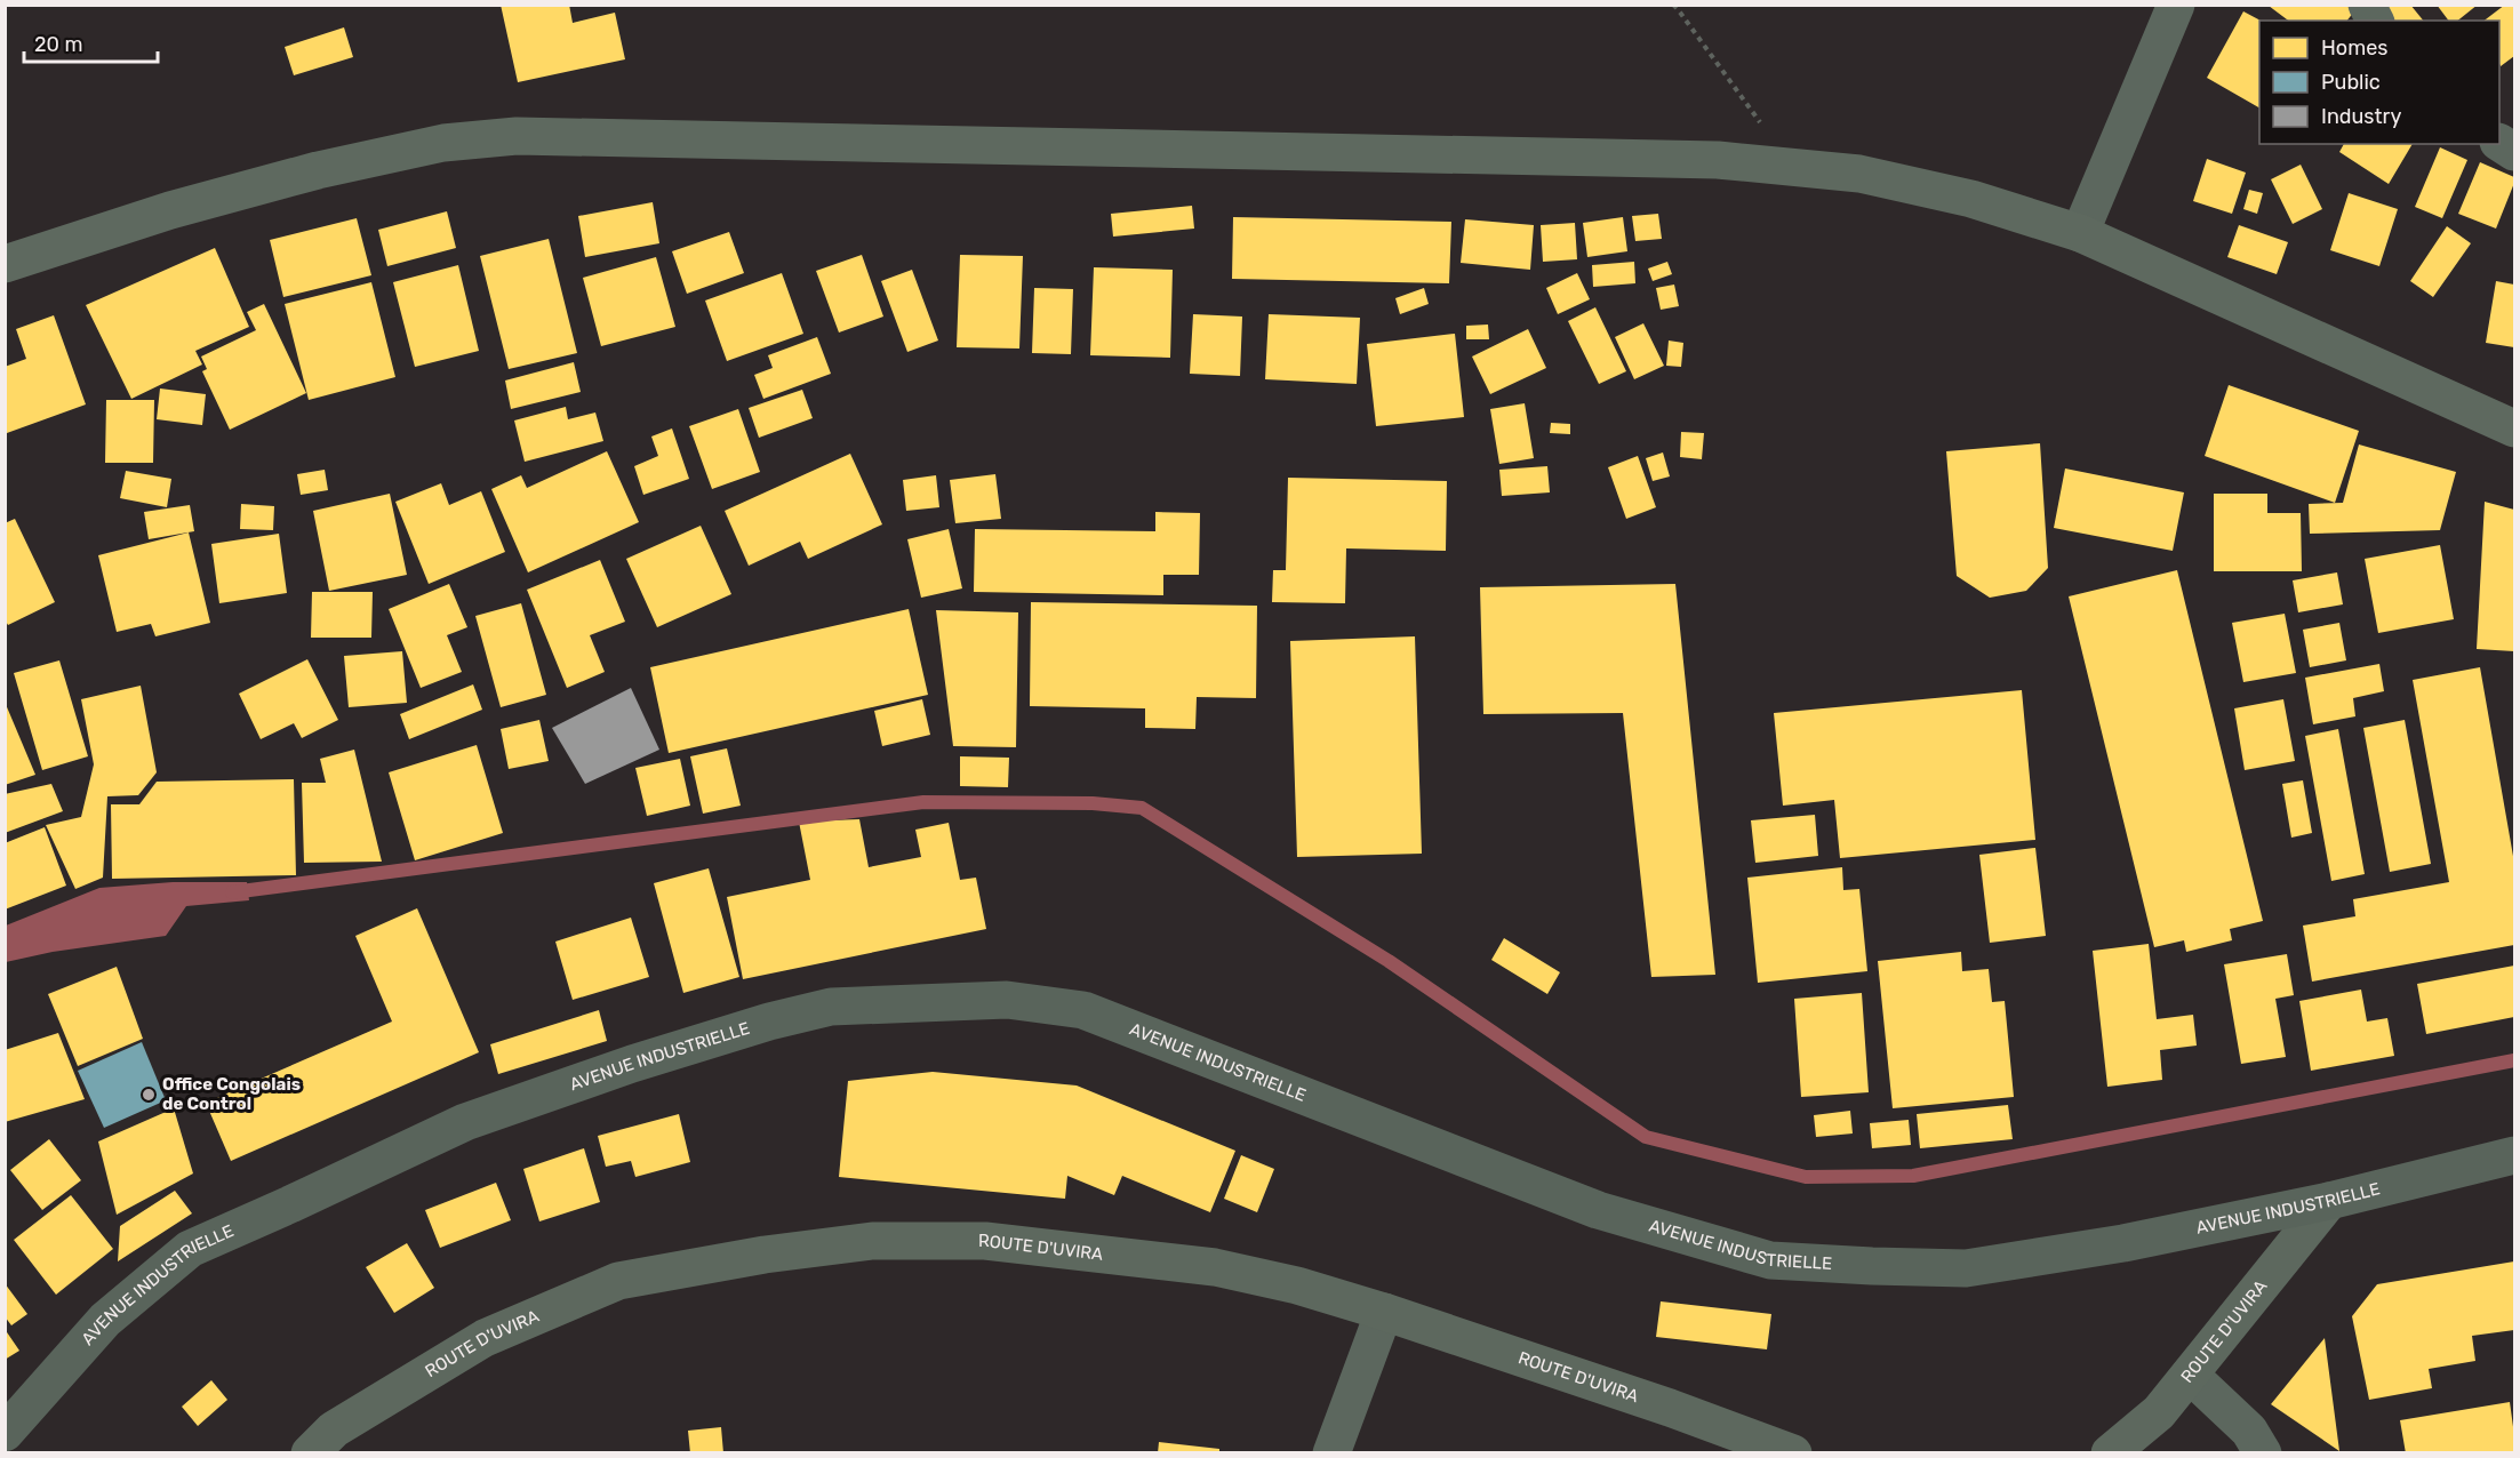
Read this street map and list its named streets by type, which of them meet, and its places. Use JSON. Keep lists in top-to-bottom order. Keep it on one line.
{"streets":{"highway":["AVENUE INDUSTRIELLE"],"main road":["ROUTE D'UVIRA"]},"crossings":[["AVENUE INDUSTRIELLE","ROUTE D'UVIRA"]],"places":["Office Congolais de Control"],"legend":["Homes","Public","Industry"],"scale_bar":"20 m"}
